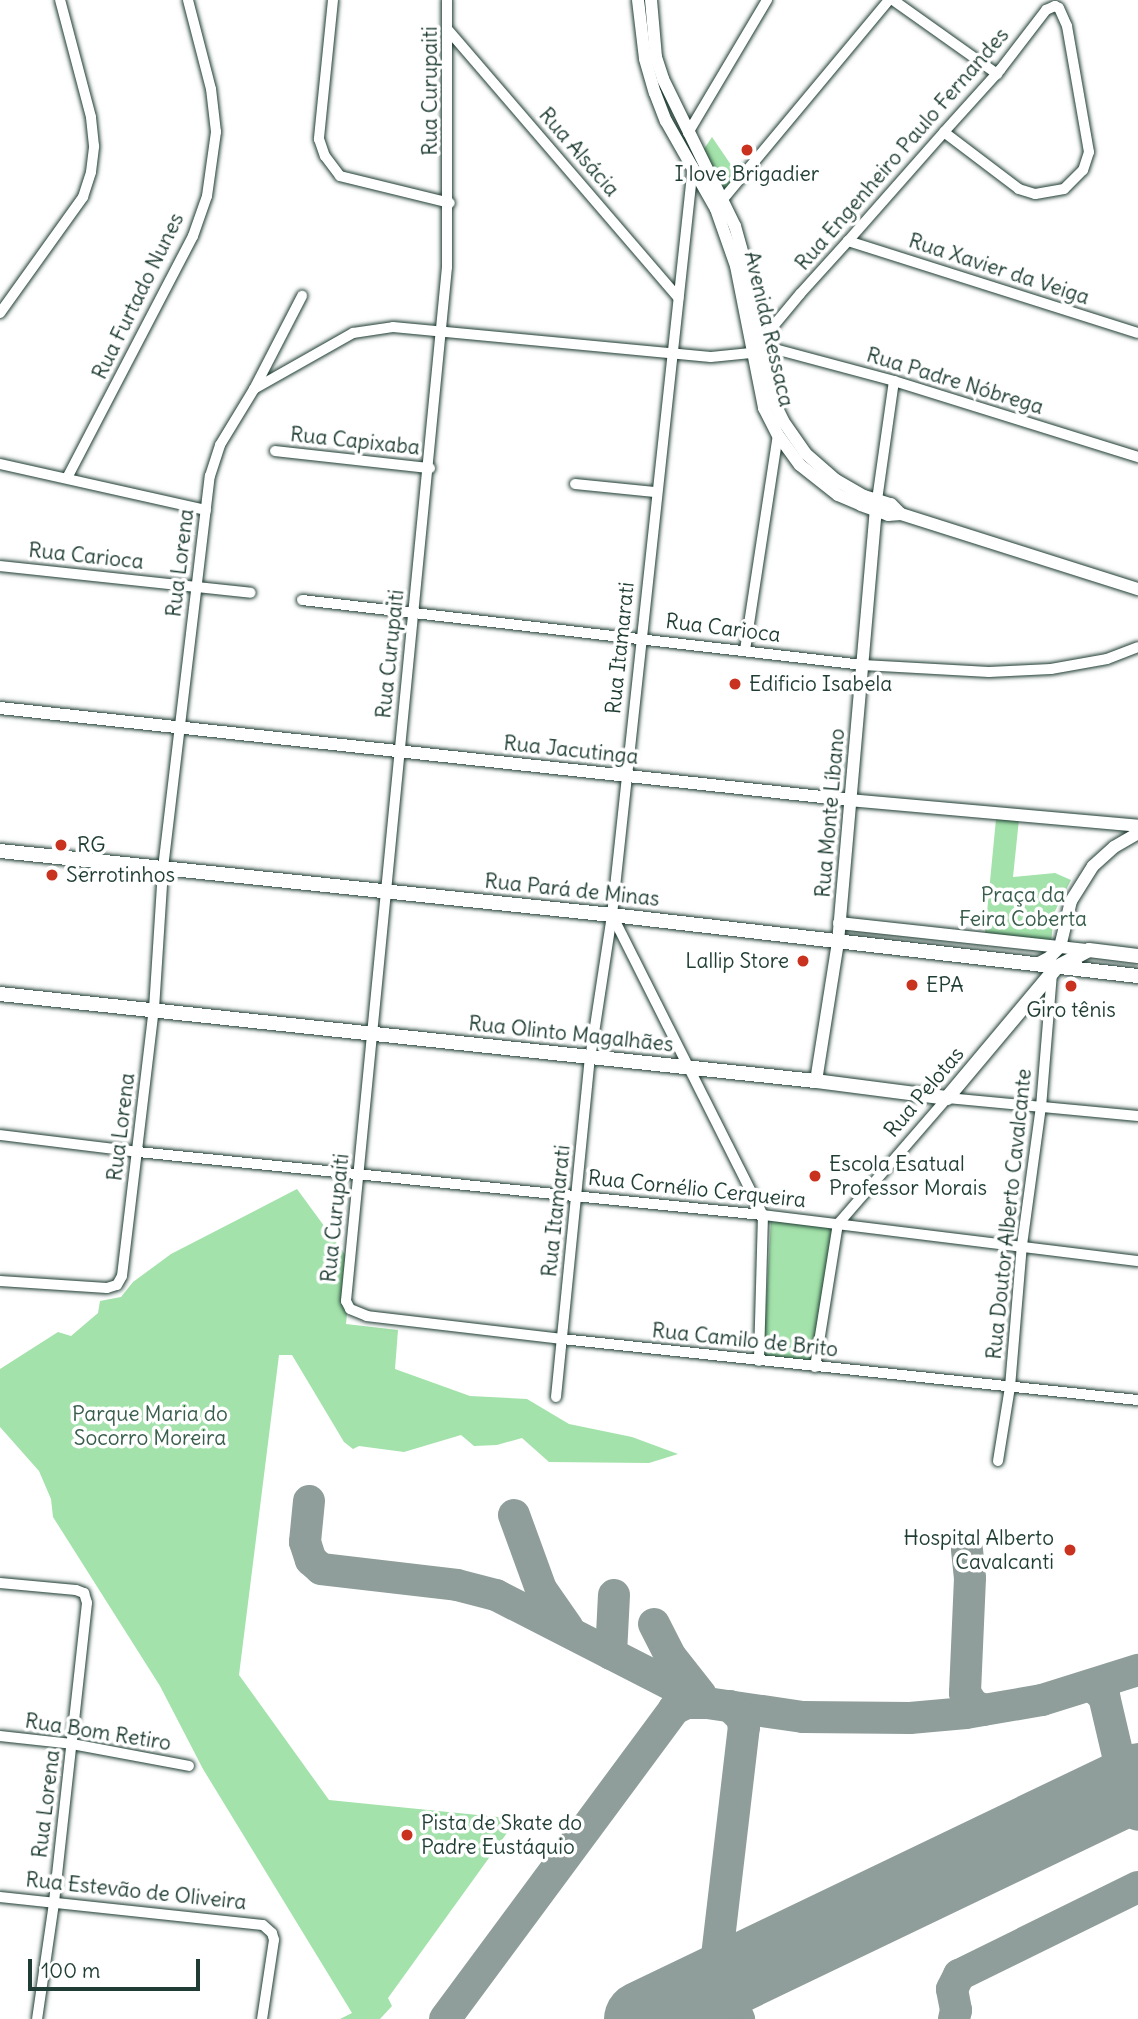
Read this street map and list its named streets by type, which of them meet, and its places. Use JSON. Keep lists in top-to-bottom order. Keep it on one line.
{"streets":{"main road":["Rua Pará de Minas","Rua Olinto Magalhães","Rua Pelotas"],"street":["Rua Curupaiti","Rua Engenheiro Paulo Fernandes","Rua Alsácia","Rua Xavier da Veiga","Rua Furtado Nunes","Avenida Ressaca","Rua Padre Nóbrega","Rua Capixaba","Rua Carioca","Rua Lorena","Rua Itamarati","Rua Jacutinga","Rua Monte Líbano","Rua Cornélio Cerqueira","Rua Doutor Alberto Cavalcante","Rua Camilo de Brito","Rua Bom Retiro","Rua Estevão de Oliveira"]},"crossings":[["Rua Curupaiti","Rua Alsácia"],["Rua Curupaiti","Rua Capixaba"],["Rua Curupaiti","Rua Carioca"],["Rua Curupaiti","Rua Lorena"],["Rua Curupaiti","Rua Jacutinga"],["Rua Curupaiti","Rua Pará de Minas"],["Rua Curupaiti","Rua Olinto Magalhães"],["Rua Curupaiti","Rua Cornélio Cerqueira"],["Rua Curupaiti","Rua Camilo de Brito"],["Rua Engenheiro Paulo Fernandes","Rua Xavier da Veiga"],["Rua Engenheiro Paulo Fernandes","Avenida Ressaca"],["Rua Engenheiro Paulo Fernandes","Rua Padre Nóbrega"],["Rua Engenheiro Paulo Fernandes","Rua Lorena"],["Rua Alsácia","Rua Itamarati"],["Avenida Ressaca","Rua Padre Nóbrega"],["Avenida Ressaca","Rua Lorena"],["Avenida Ressaca","Rua Itamarati"],["Avenida Ressaca","Rua Monte Líbano"],["Rua Padre Nóbrega","Rua Lorena"],["Rua Padre Nóbrega","Rua Monte Líbano"],["Rua Carioca","Rua Lorena"],["Rua Carioca","Rua Itamarati"],["Rua Carioca","Rua Monte Líbano"],["Rua Lorena","Rua Itamarati"],["Rua Lorena","Rua Jacutinga"],["Rua Lorena","Rua Pará de Minas"],["Rua Lorena","Rua Olinto Magalhães"],["Rua Lorena","Rua Cornélio Cerqueira"],["Rua Lorena","Rua Bom Retiro"],["Rua Lorena","Rua Estevão de Oliveira"],["Rua Itamarati","Rua Jacutinga"],["Rua Itamarati","Rua Pará de Minas"],["Rua Itamarati","Rua Olinto Magalhães"],["Rua Itamarati","Rua Cornélio Cerqueira"],["Rua Itamarati","Rua Camilo de Brito"],["Rua Jacutinga","Rua Monte Líbano"],["Rua Monte Líbano","Rua Pará de Minas"],["Rua Monte Líbano","Rua Olinto Magalhães"],["Rua Pará de Minas","Rua Pelotas"],["Rua Pará de Minas","Rua Doutor Alberto Cavalcante"],["Rua Olinto Magalhães","Rua Pelotas"],["Rua Olinto Magalhães","Rua Doutor Alberto Cavalcante"],["Rua Pelotas","Rua Cornélio Cerqueira"],["Rua Pelotas","Rua Doutor Alberto Cavalcante"],["Rua Cornélio Cerqueira","Rua Doutor Alberto Cavalcante"],["Rua Doutor Alberto Cavalcante","Rua Camilo de Brito"]],"parks":["Praça da Feira Coberta","Parque Maria do Socorro Moreira"],"places":["I love Brigadier","Edificio Isabela","RG","Serrotinhos","Lallip Store","EPA","Giro tênis","Escola Esatual Professor Morais","Hospital Alberto Cavalcanti","Pista de Skate do Padre Eustáquio"],"scale_bar":"100 m"}
